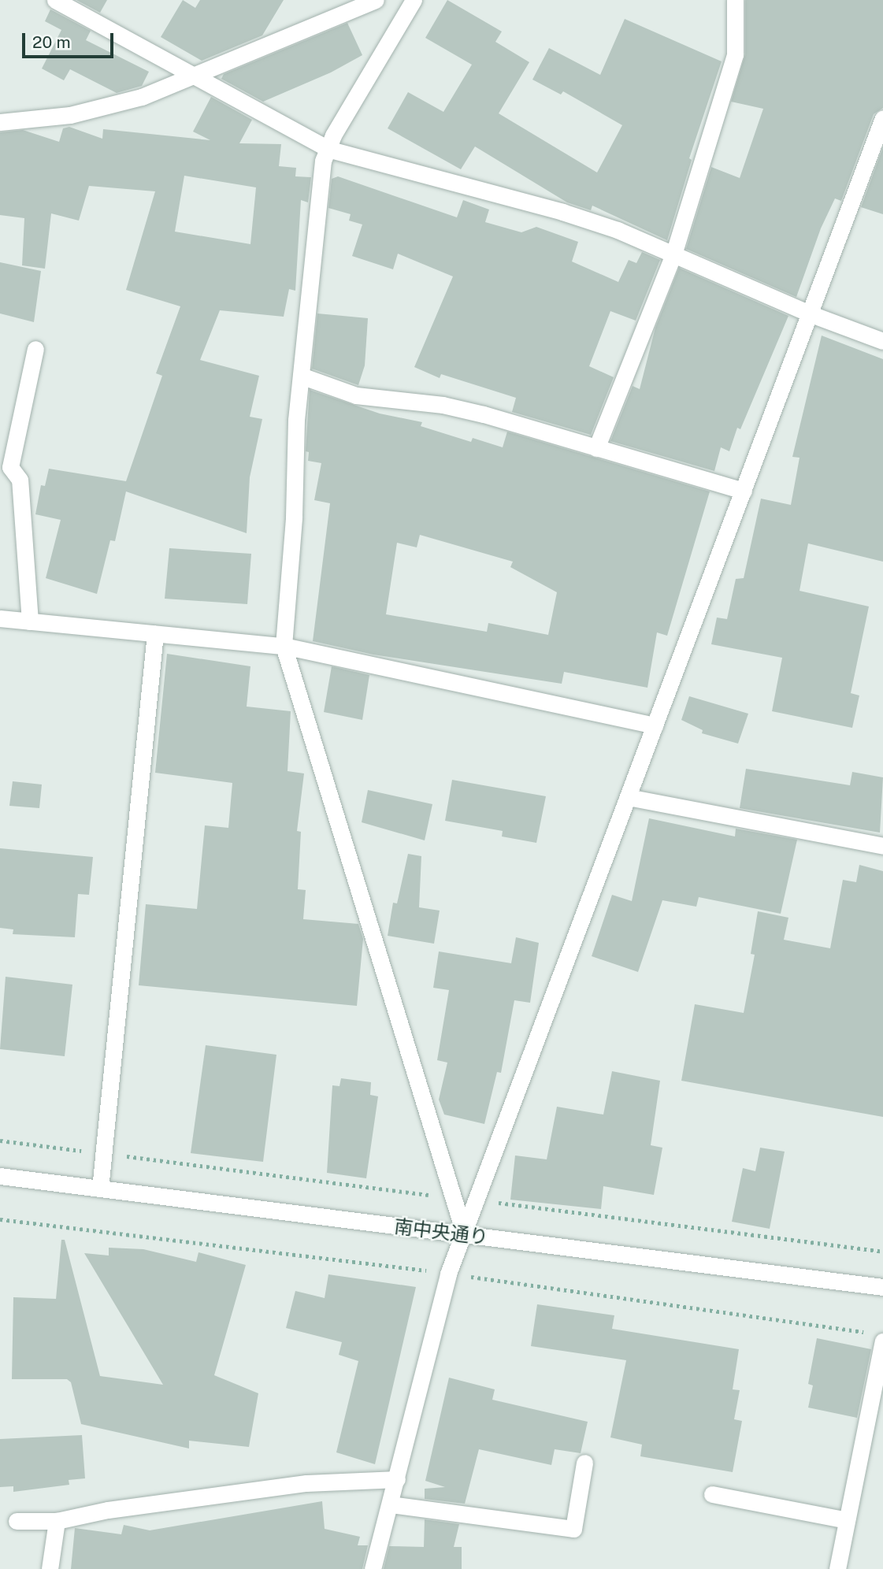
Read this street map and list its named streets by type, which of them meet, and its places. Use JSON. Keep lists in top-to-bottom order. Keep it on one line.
{"streets":{"street":["南中央通り"]},"scale_bar":"20 m"}
